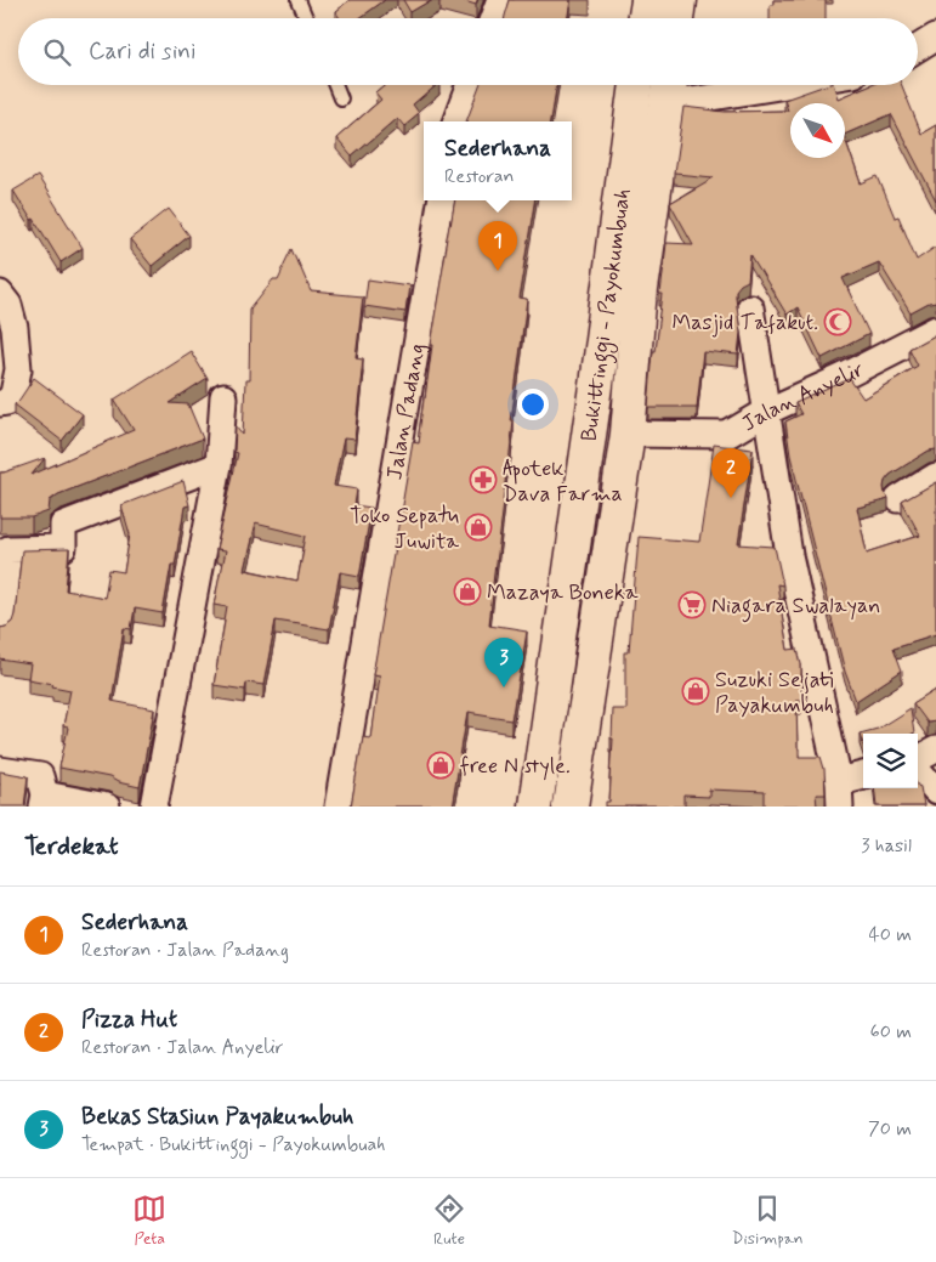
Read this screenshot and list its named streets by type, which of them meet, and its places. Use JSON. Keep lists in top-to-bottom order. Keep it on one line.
{"streets":{"highway":["Bukittinggi - Payokumbuah"],"street":["Jalan Anyelir","Jalan Padang"]},"crossings":[["Bukittinggi - Payokumbuah","Jalan Anyelir"]],"places":{"mosque":["Masjid Tafakut."],"pharmacy":["Apotek Dava Farma"],"shop":["Toko Sepatu Juwita","Mazaya Boneka","Suzuki Sejati Payakumbuh","free N style."],"supermarket":["Niagara Swalayan"]},"north":"bottom right","page":{"search":"Cari di sini","popup":["Sederhana","Restoran"],"pins":["1","2","3"],"heading":["Terdekat","3 hasil"],"list":[{"mark":"1","name":"Sederhana","note":"Restoran · Jalan Padang","value":"40 m"},{"mark":"2","name":"Pizza Hut","note":"Restoran · Jalan Anyelir","value":"60 m"},{"mark":"3","name":"Bekas Stasiun Payakumbuh","note":"Tempat · Bukittinggi - Payokumbuah","value":"70 m"}],"nav":["Peta","Rute","Disimpan"]}}
